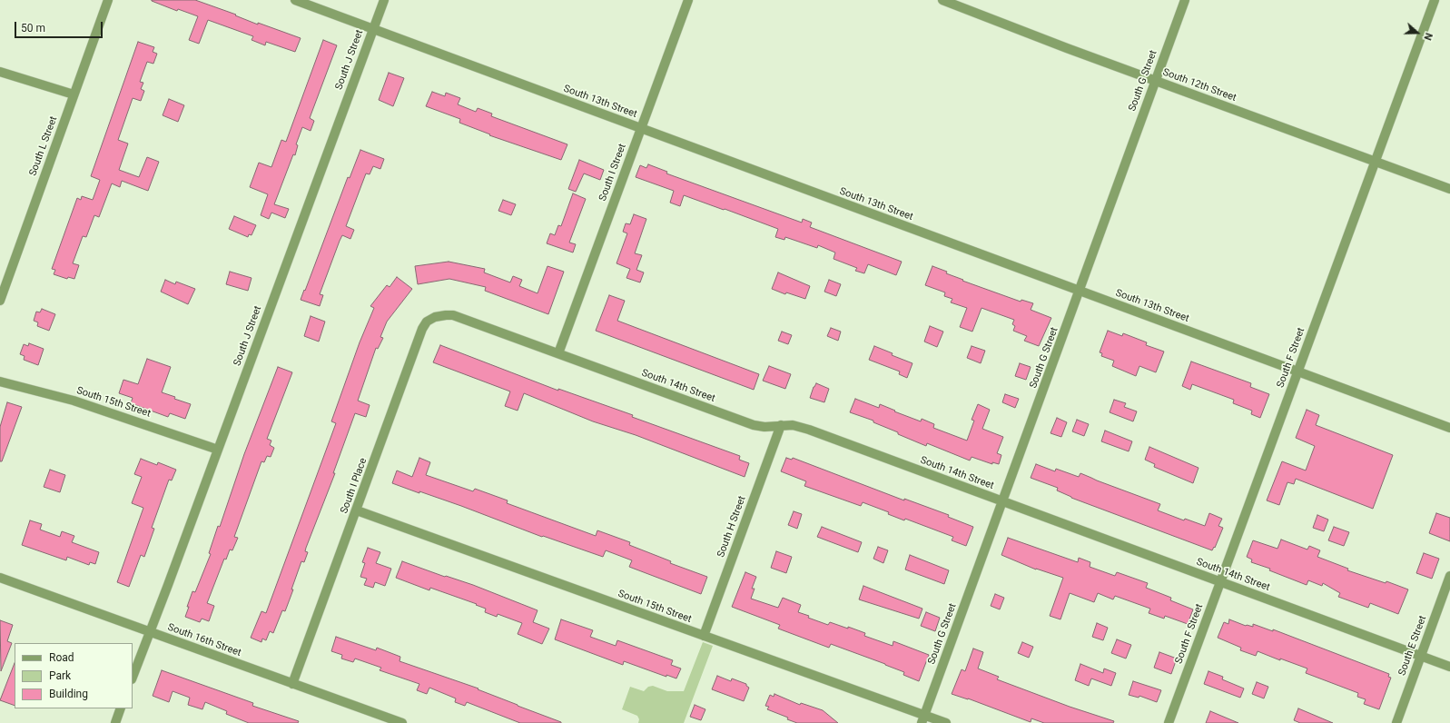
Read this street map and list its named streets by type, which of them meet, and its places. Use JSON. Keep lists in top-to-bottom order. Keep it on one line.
{"streets":{"street":["South J Street","South G Street","South 12th Street","South 13th Street","South L Street","South I Street","South F Street","South 14th Street","South 15th Street","South I Place","South H Street","South 16th Street","South E Street"]},"crossings":[["South J Street","South 13th Street"],["South J Street","South 15th Street"],["South J Street","South 16th Street"],["South G Street","South 12th Street"],["South G Street","South 13th Street"],["South G Street","South 14th Street"],["South G Street","South 15th Street"],["South 12th Street","South F Street"],["South 13th Street","South I Street"],["South 13th Street","South F Street"],["South I Street","South 14th Street"],["South F Street","South 14th Street"],["South 14th Street","South I Place"],["South 14th Street","South H Street"],["South 14th Street","South E Street"],["South 15th Street","South I Place"],["South 15th Street","South H Street"],["South I Place","South 16th Street"]],"legend":["Road","Park","Building"],"scale_bar":"50 m","north":"right"}
